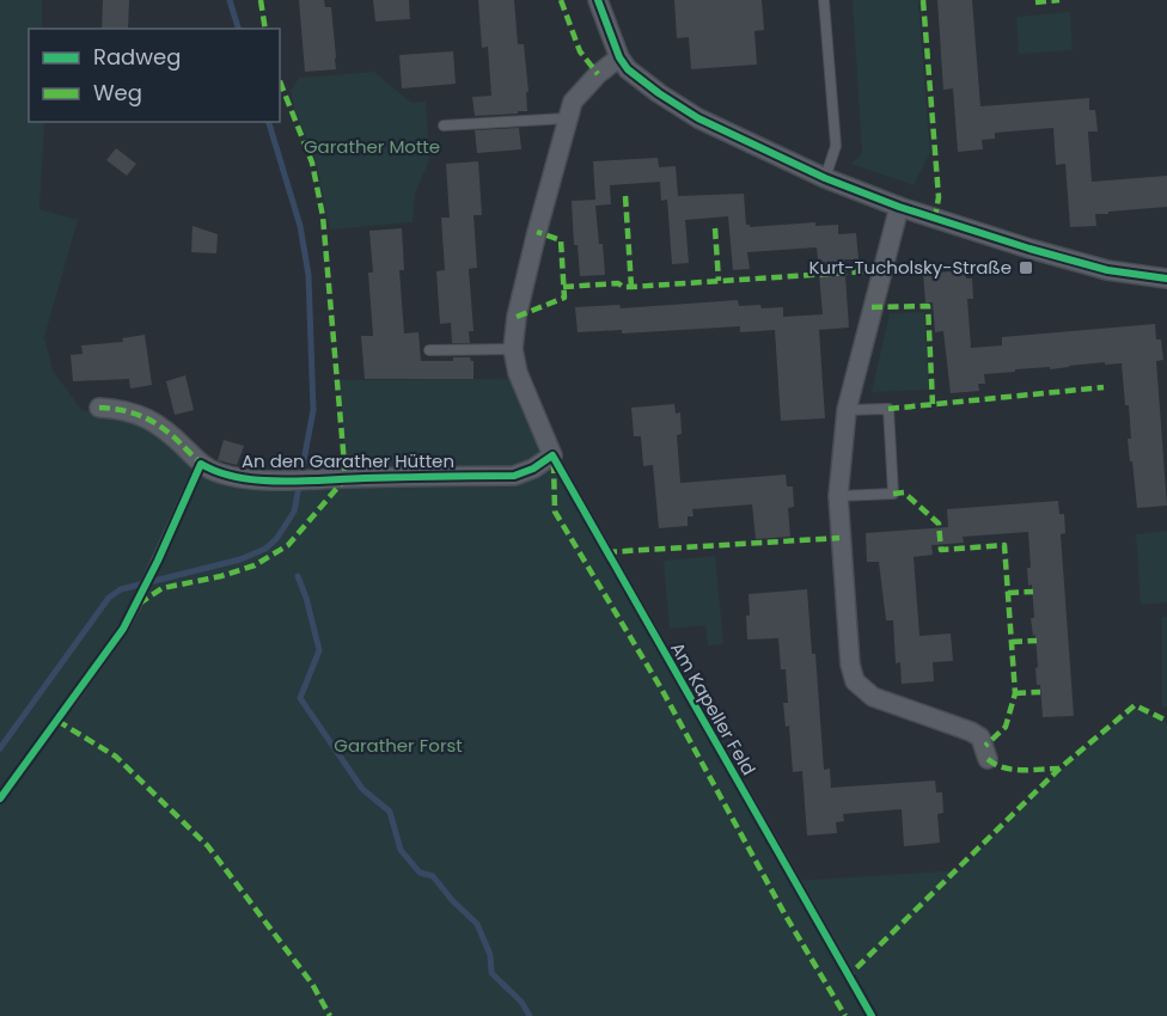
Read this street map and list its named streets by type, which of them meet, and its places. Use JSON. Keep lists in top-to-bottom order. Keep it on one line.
{"streets":{"street":["An den Garather Hütten","Am Kapeller Feld"]},"crossings":[["An den Garather Hütten","Am Kapeller Feld"]],"parks":["Garather Motte","Garather Forst"],"places":{"transit":["Kurt-Tucholsky-Straße"]},"legend":["Radweg","Weg"]}
